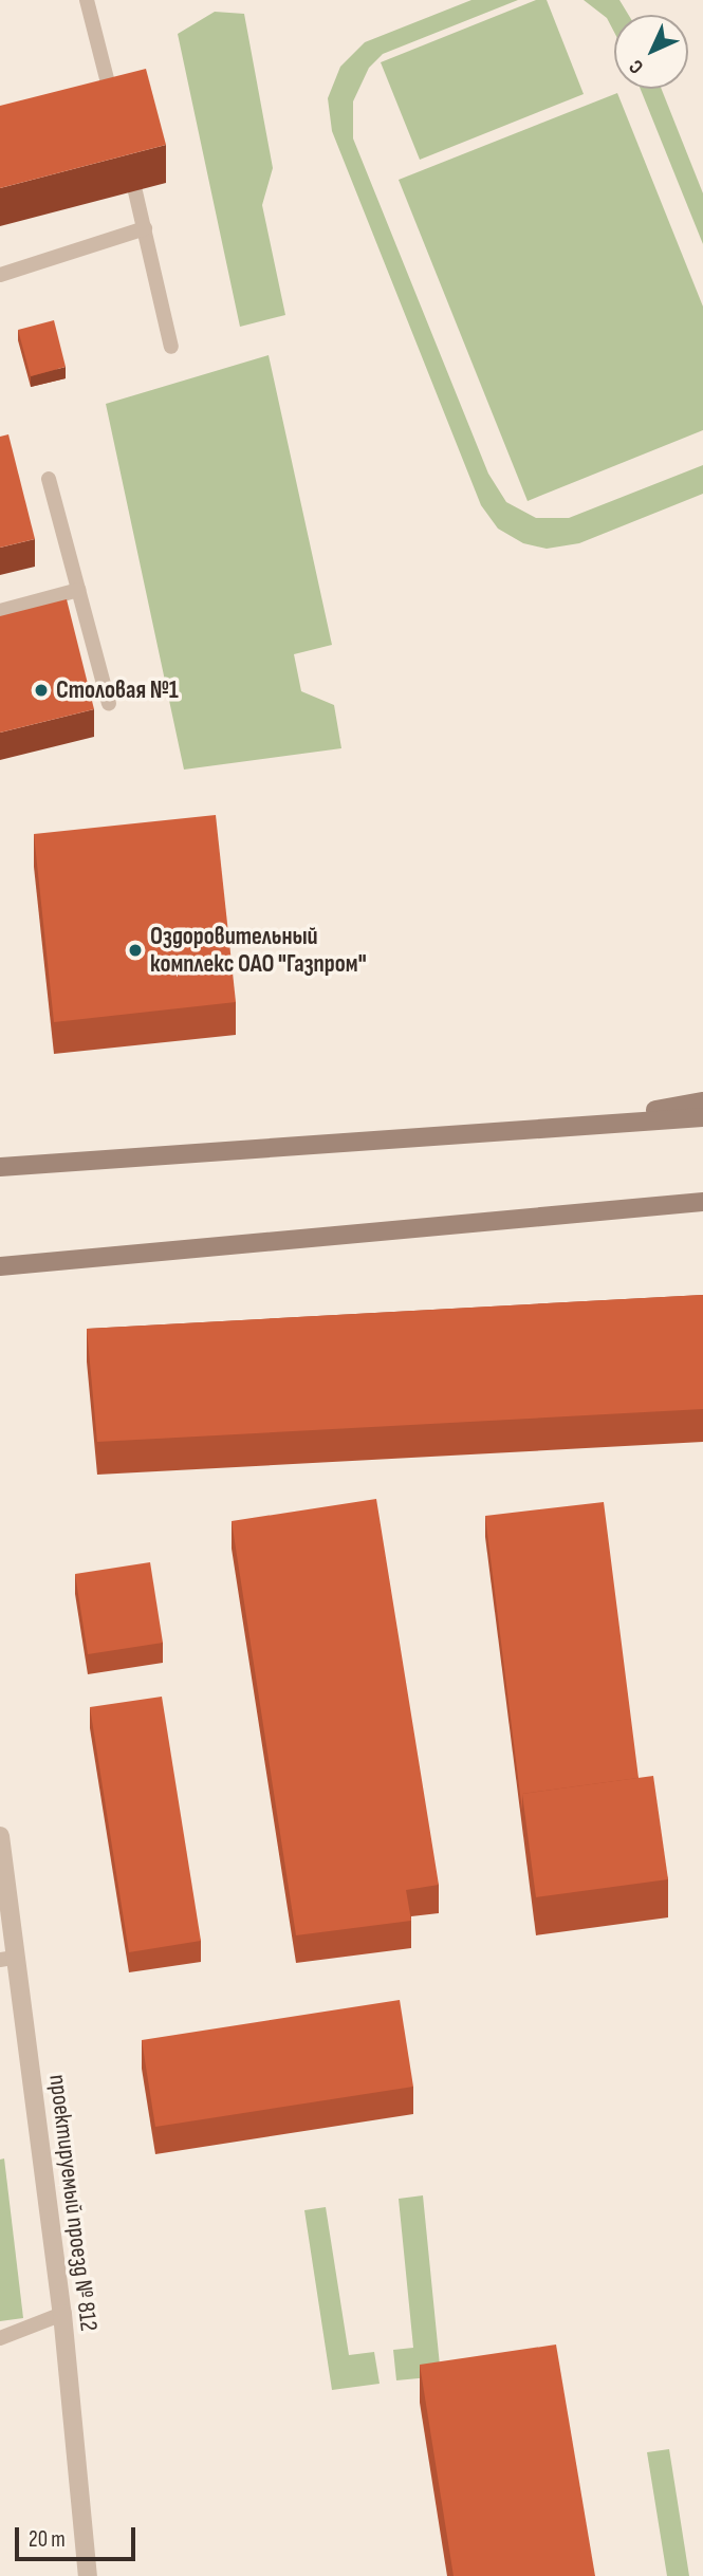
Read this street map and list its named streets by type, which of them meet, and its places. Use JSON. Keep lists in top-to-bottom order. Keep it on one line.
{"streets":{"street":["проектируемый проезд № 812"]},"places":["Столовая №1","Оздоровительный комплекс ОАО \"Газпром\""],"scale_bar":"20 m","north":"bottom left"}
